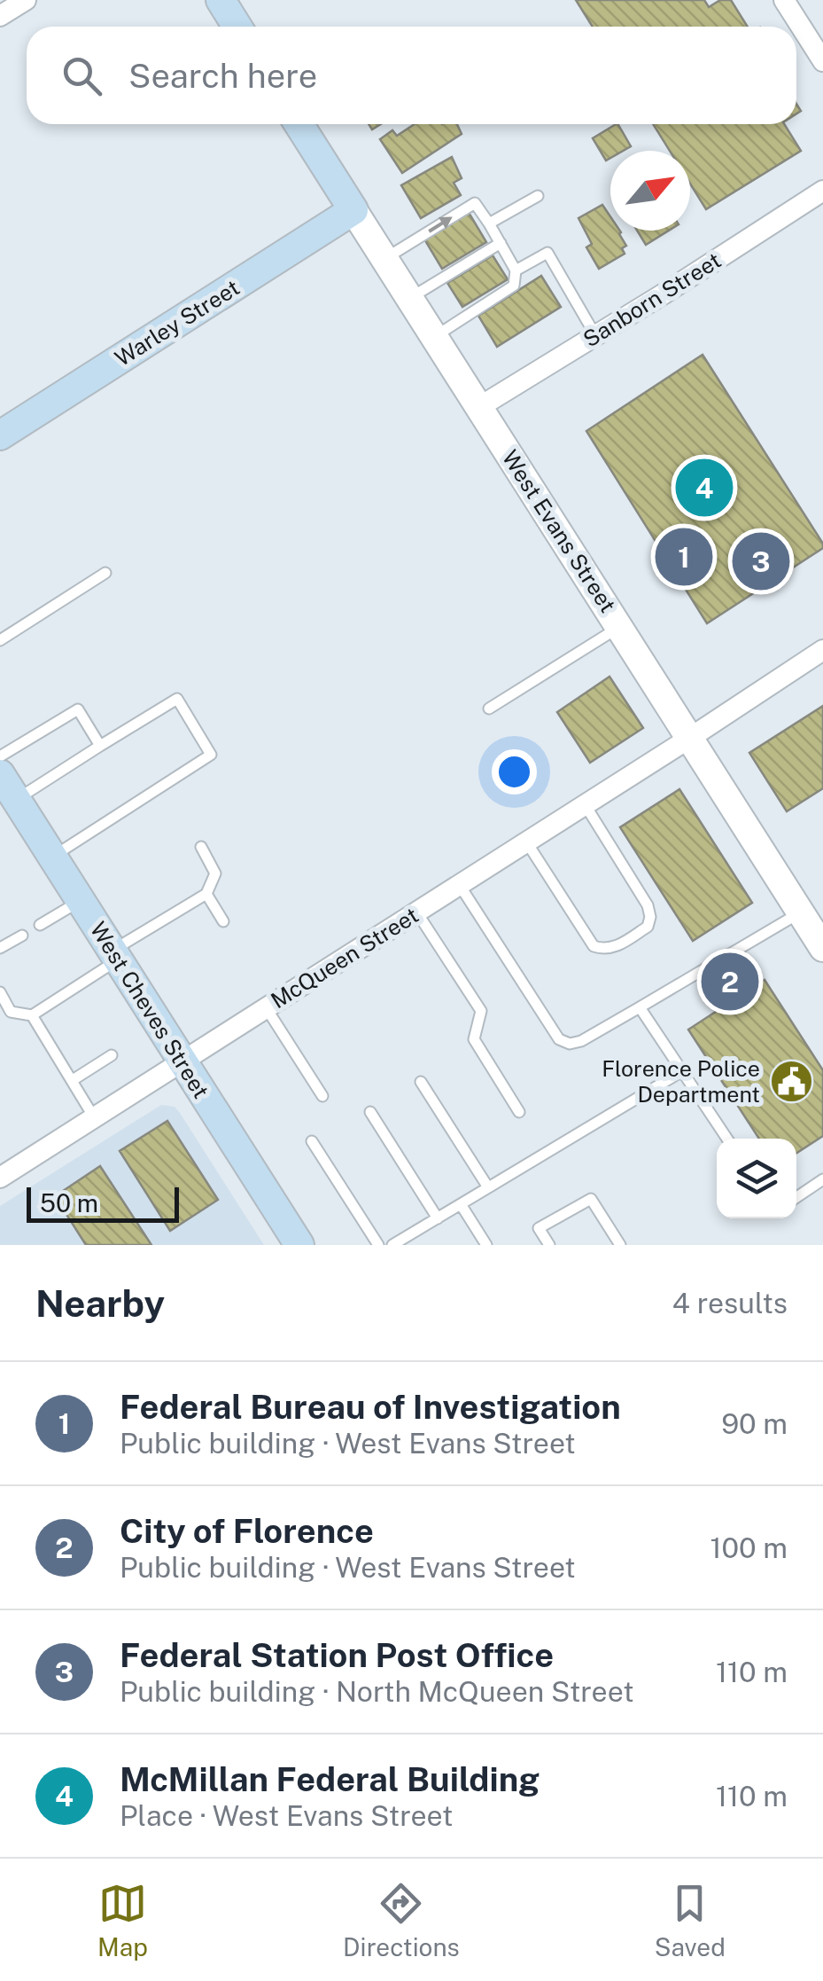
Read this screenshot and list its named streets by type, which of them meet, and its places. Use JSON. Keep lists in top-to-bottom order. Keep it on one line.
{"streets":{"main road":["Warley Street","West Evans Street","West Cheves Street"],"street":["Sanborn Street","McQueen Street"]},"crossings":[["Sanborn Street","West Evans Street"],["Warley Street","West Evans Street"],["West Evans Street","McQueen Street"],["McQueen Street","West Cheves Street"]],"places":{"public building":["Florence Police Department"]},"scale_bar":"50 m","north":"top right","page":{"search":"Search here","pins":["4","1","3","2"],"scale":"50 m","heading":["Nearby","4 results"],"list":[{"mark":"1","name":"Federal Bureau of Investigation","note":"Public building · West Evans Street","value":"90 m"},{"mark":"2","name":"City of Florence","note":"Public building · West Evans Street","value":"100 m"},{"mark":"3","name":"Federal Station Post Office","note":"Public building · North McQueen Street","value":"110 m"},{"mark":"4","name":"McMillan Federal Building","note":"Place · West Evans Street","value":"110 m"}],"nav":["Map","Directions","Saved"]}}
